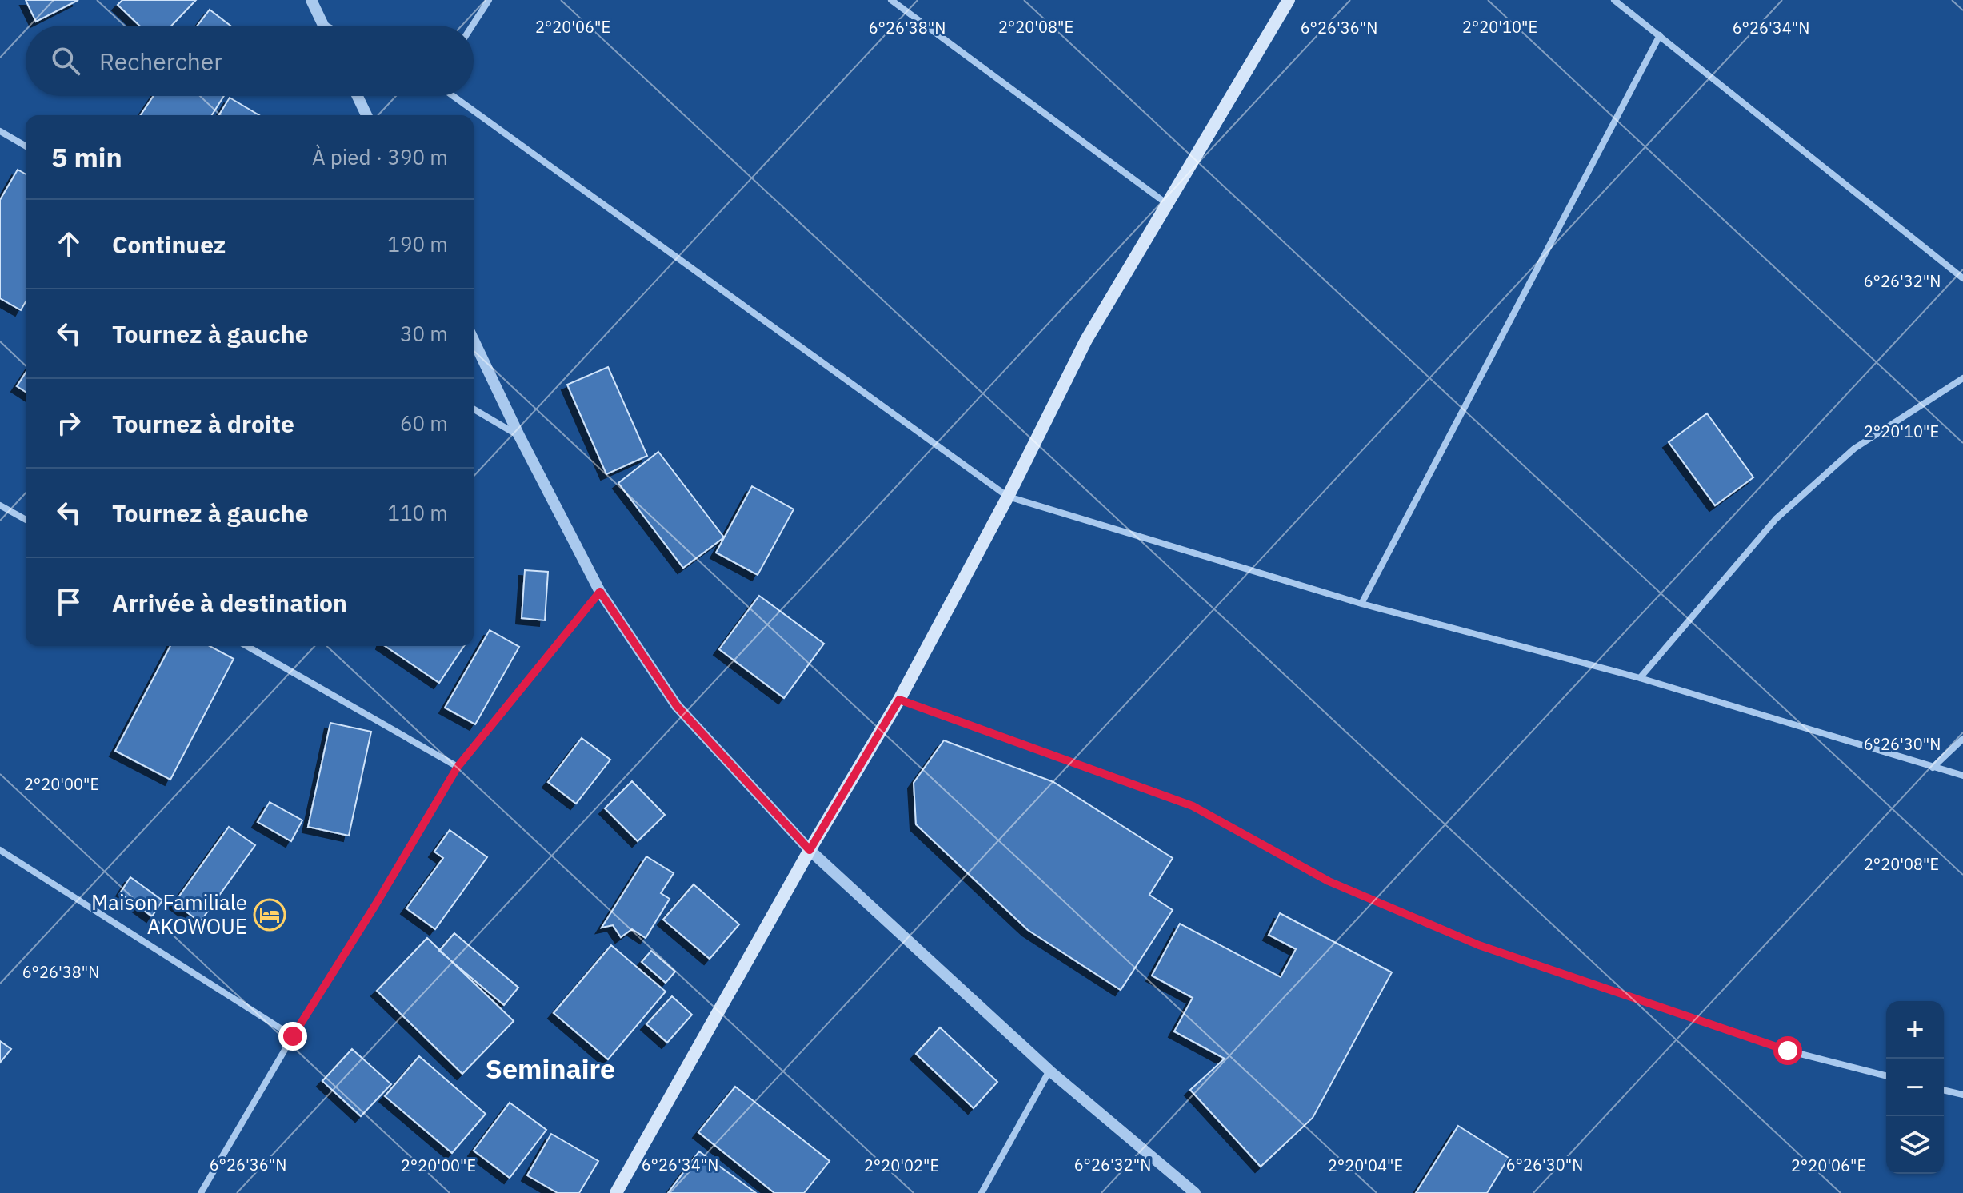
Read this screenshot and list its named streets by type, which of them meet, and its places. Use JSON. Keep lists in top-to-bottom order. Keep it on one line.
{"districts":["Seminaire"],"places":{"hotel":["Maison Familiale AKOWOUE"]},"page":{"search":"Rechercher","heading":["5 min","À pied · 390 m"],"list":[["Continuez","190 m"],["Tournez à gauche","30 m"],["Tournez à droite","60 m"],["Tournez à gauche","110 m"],"Arrivée à destination"],"map_buttons":["+","−"]},"coordinates":["2°20'06\"E","2°20'08\"E","2°20'10\"E","6°26'38\"N","6°26'36\"N","6°26'34\"N","6°26'32\"N","6°26'30\"N","2°20'00\"E","2°20'02\"E","2°20'04\"E"]}
